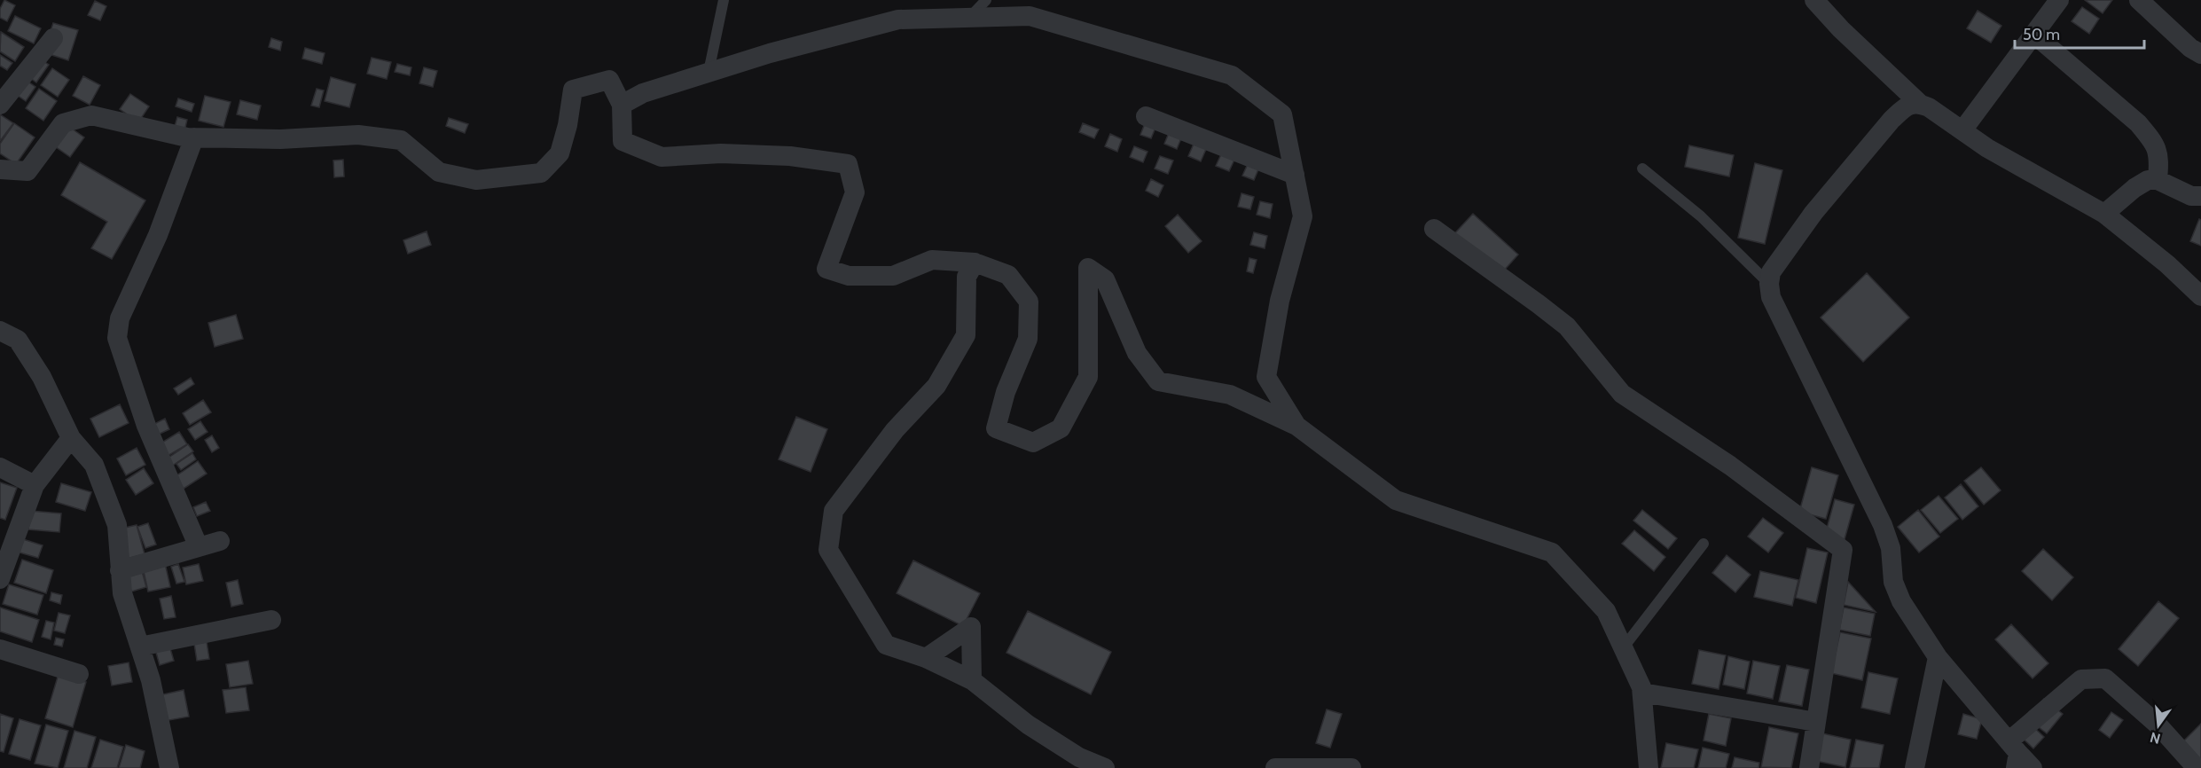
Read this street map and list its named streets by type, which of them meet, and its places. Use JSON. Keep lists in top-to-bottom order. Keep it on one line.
{"scale_bar":"50 m","north":"bottom"}
